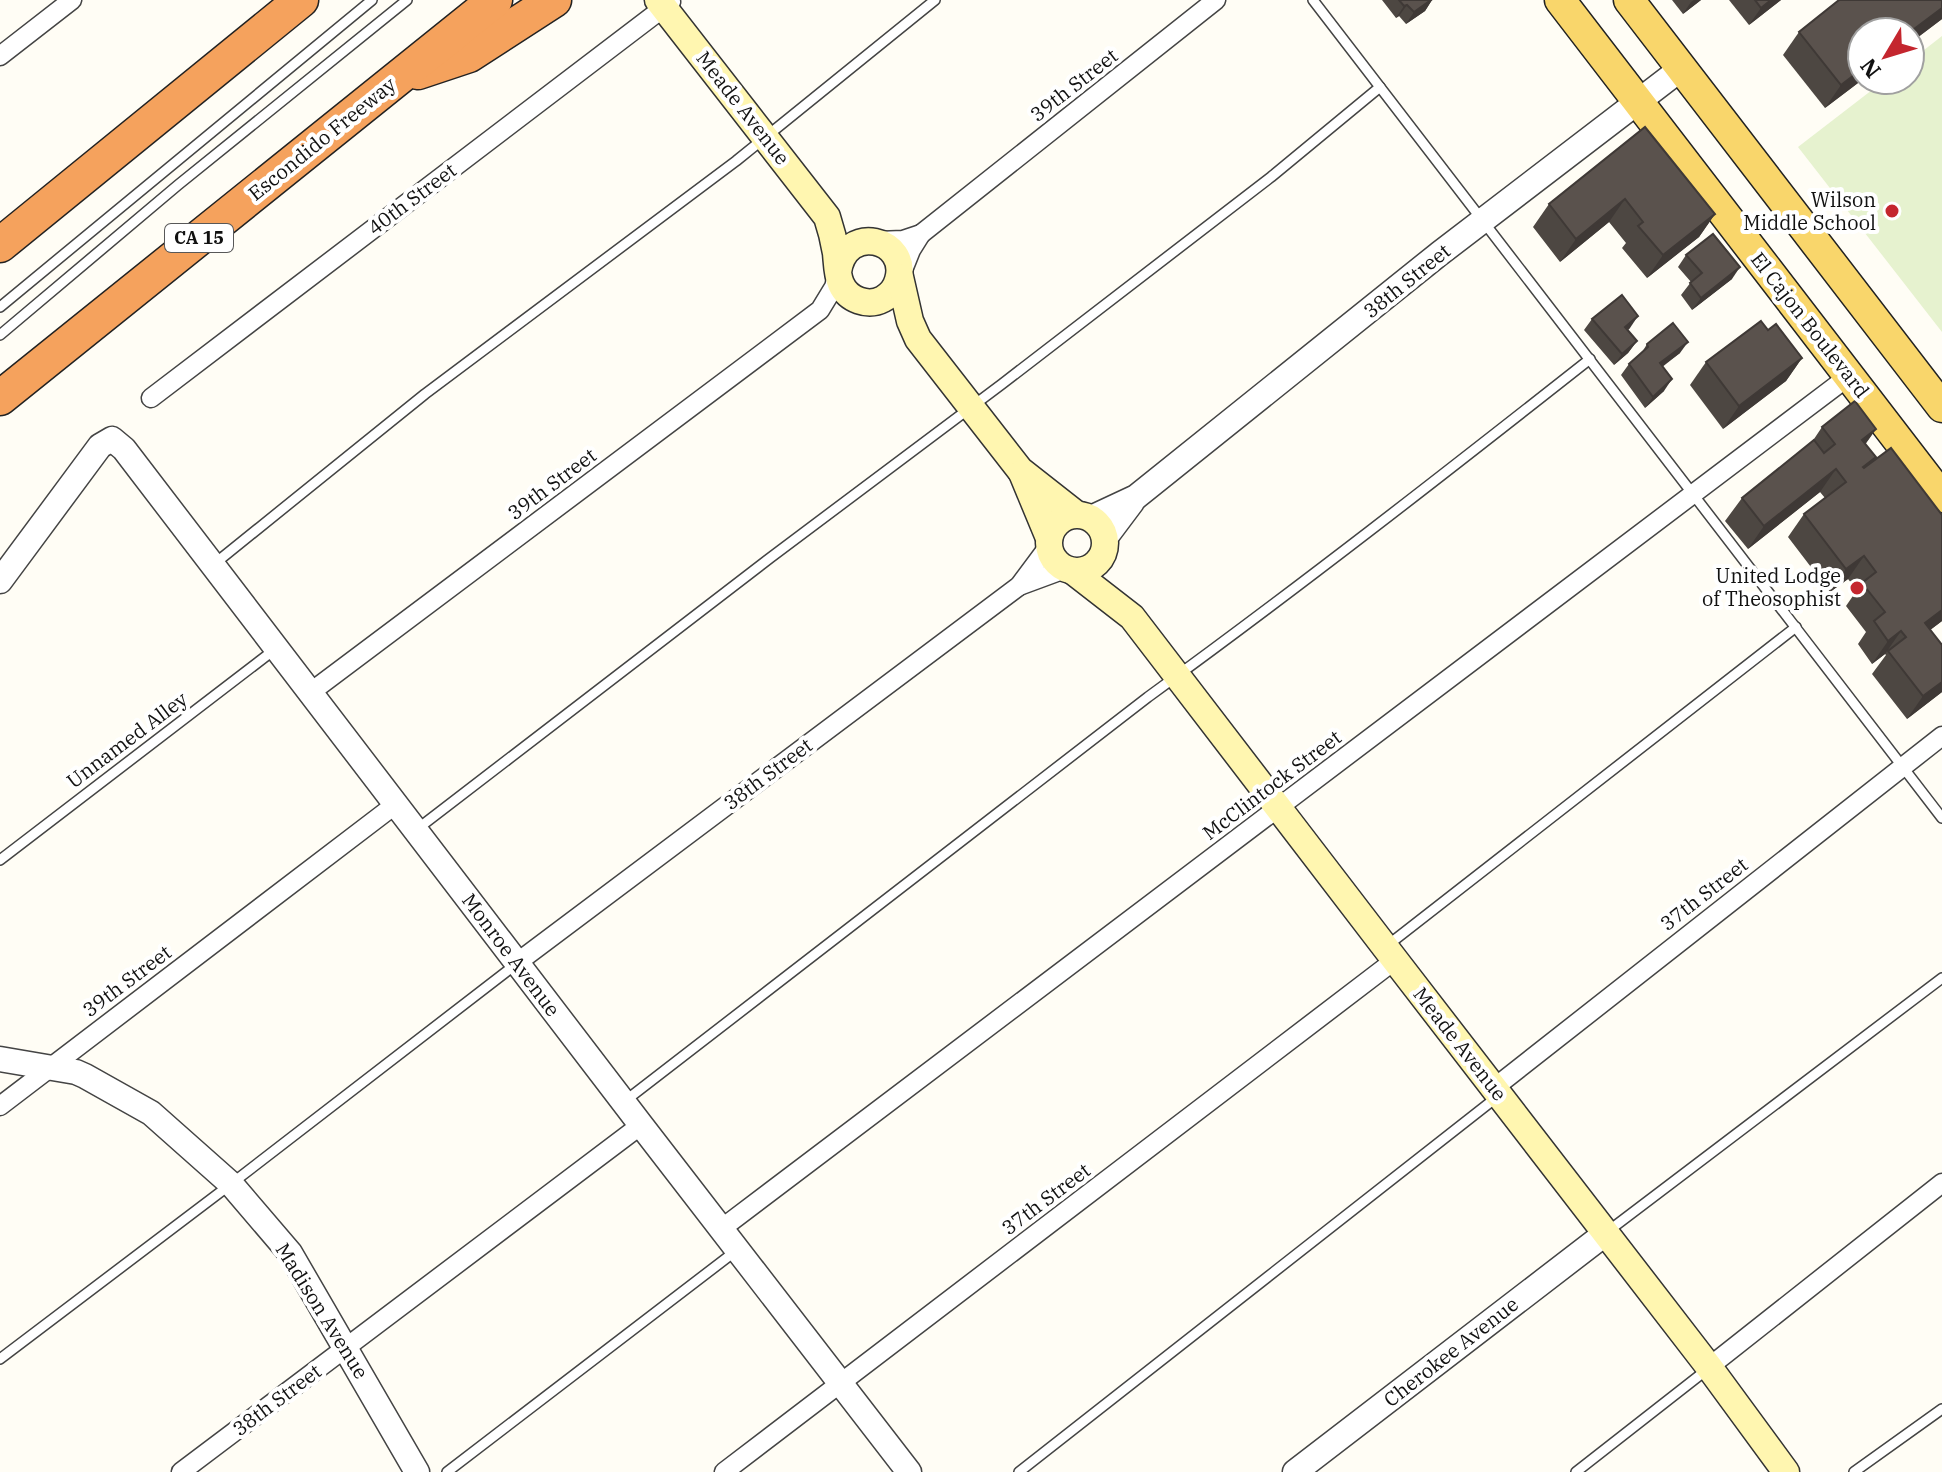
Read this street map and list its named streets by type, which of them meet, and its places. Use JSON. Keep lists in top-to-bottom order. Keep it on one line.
{"streets":{"highway":["Escondido Freeway","CA 15"],"main road":["Meade Avenue","El Cajon Boulevard"],"street":["39th Street","40th Street","38th Street","McClintock Street","37th Street","Monroe Avenue","Madison Avenue","Cherokee Avenue"],"lane":["Unnamed Alley"]},"crossings":[["39th Street","Meade Avenue"],["39th Street","Monroe Avenue"],["39th Street","Madison Avenue"],["Meade Avenue","40th Street"],["Meade Avenue","38th Street"],["Meade Avenue","McClintock Street"],["Meade Avenue","37th Street"],["Meade Avenue","Cherokee Avenue"],["38th Street","El Cajon Boulevard"],["38th Street","Monroe Avenue"],["38th Street","Madison Avenue"],["El Cajon Boulevard","McClintock Street"],["Unnamed Alley","Monroe Avenue"],["McClintock Street","Monroe Avenue"],["37th Street","Monroe Avenue"]],"places":["Wilson Middle School","United Lodge of Theosophist"],"north":"bottom left"}
